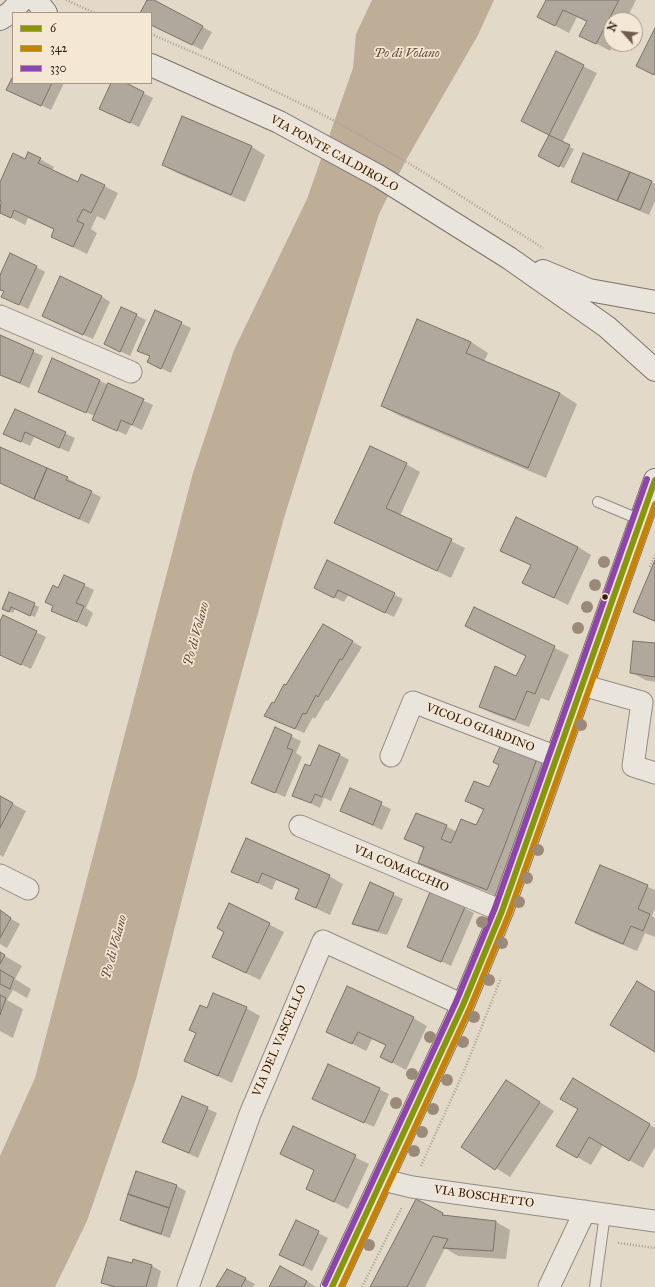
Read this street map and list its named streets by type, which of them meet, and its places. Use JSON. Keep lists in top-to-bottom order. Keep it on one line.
{"streets":{"main road":["VIA PONTE CALDIROLO"],"street":["VICOLO GIARDINO","VIA COMACCHIO","VIA DEL VASCELLO","VIA BOSCHETTO"]},"water":["Po di Volano"],"lines":["transit line 330","transit line 6","transit line 342"],"legend":["6","342","330"],"north":"top left"}
